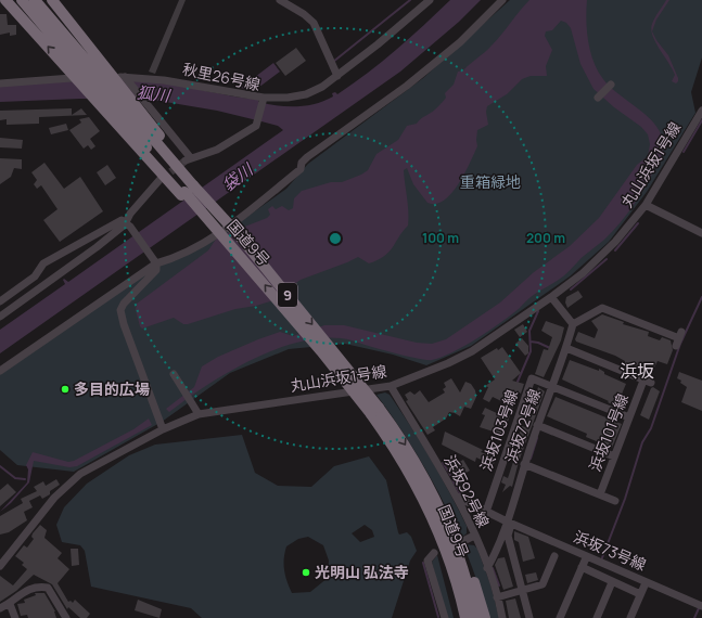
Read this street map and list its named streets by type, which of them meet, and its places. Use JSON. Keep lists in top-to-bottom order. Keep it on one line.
{"streets":{"highway":["国道9号","9"],"street":["秋里26号線","丸山浜坂1号線","浜坂72号線","浜坂103号線","浜坂101号線","浜坂92号線","浜坂73号線"]},"crossings":[["丸山浜坂1号線","浜坂92号線"],["浜坂72号線","浜坂103号線"],["浜坂72号線","浜坂101号線"],["浜坂72号線","浜坂92号線"],["浜坂72号線","浜坂73号線"],["浜坂103号線","浜坂73号線"],["浜坂92号線","浜坂73号線"]],"districts":["浜坂"],"water":["狐川","袋川"],"parks":["重箱緑地"],"places":["多目的広場","光明山 弘法寺"],"rings":["100 m","200 m"]}
